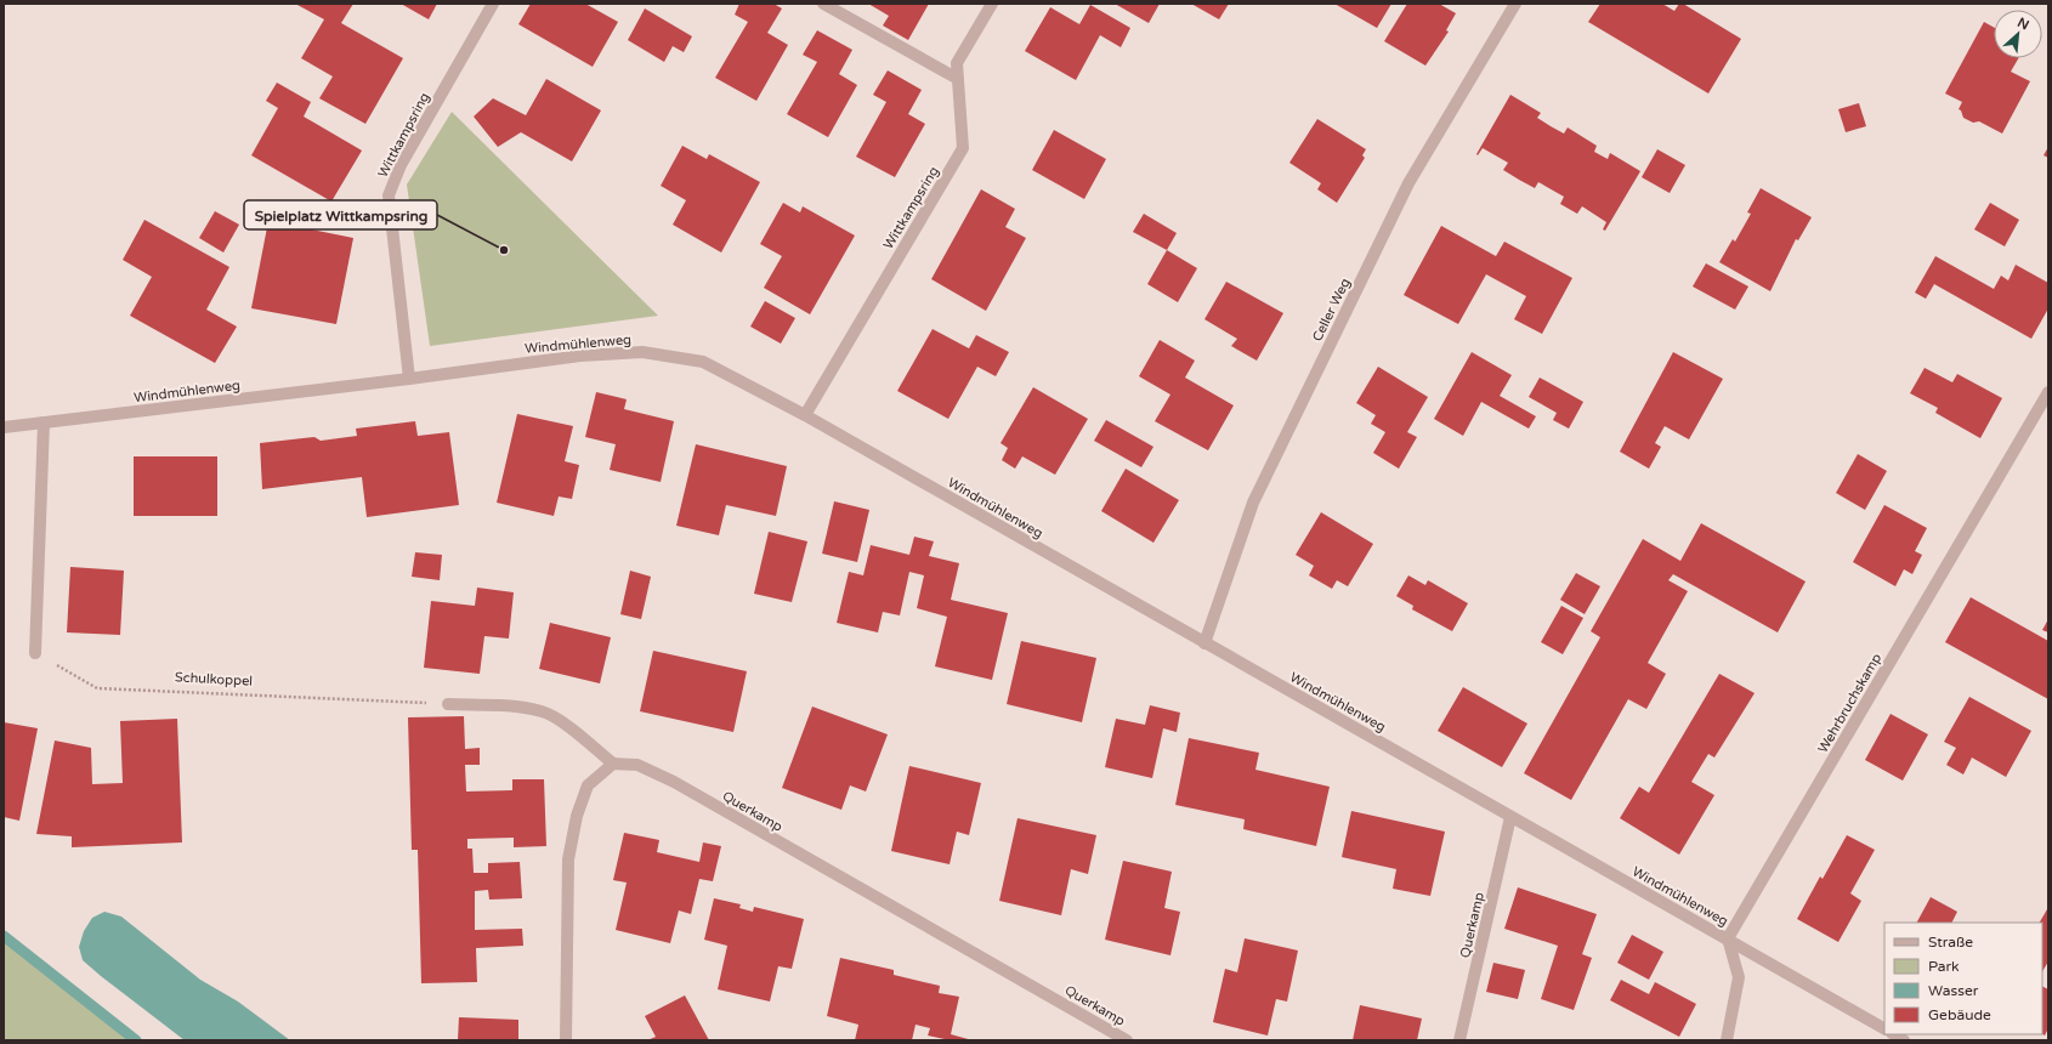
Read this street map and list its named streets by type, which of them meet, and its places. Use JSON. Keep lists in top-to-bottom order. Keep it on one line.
{"streets":{"street":["Wittkampsring","Celler Weg","Windmühlenweg","Wehrbruchskamp","Querkamp"],"path":["Schulkoppel"]},"crossings":[["Wittkampsring","Windmühlenweg"],["Celler Weg","Windmühlenweg"],["Windmühlenweg","Wehrbruchskamp"],["Windmühlenweg","Querkamp"]],"places":["Spielplatz Wittkampsring"],"legend":["Straße","Park","Wasser","Gebäude"],"north":"top right"}
